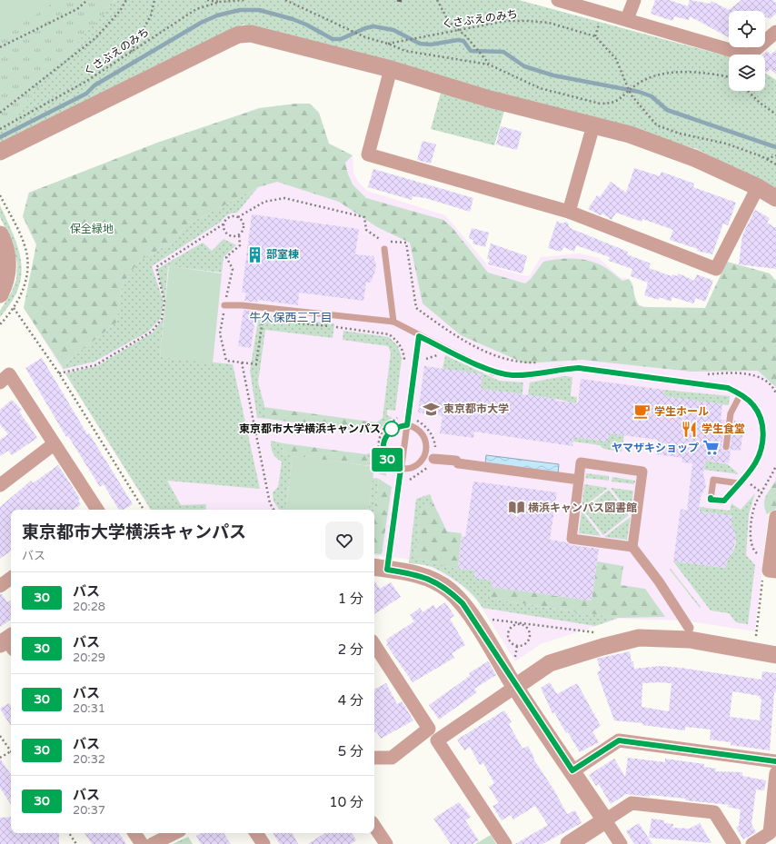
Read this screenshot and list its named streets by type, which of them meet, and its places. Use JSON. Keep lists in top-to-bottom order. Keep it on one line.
{"streets":{"path":["くさぶえのみち"]},"districts":["牛久保西三丁目"],"parks":["保全緑地"],"places":{"building":["部室棟"],"school or university":["東京都市大学"],"cafe":["学生ホール"],"other":["東京都市大学横浜キャンパス"],"restaurant":["学生食堂"],"supermarket":["ヤマザキショップ"],"library":["横浜キャンパス図書館"]},"lines":["bus line 30"],"page":{"on_map":"30","heading":["東京都市大学横浜キャンパス","バス"],"list":[{"mark":"30","name":"バス","note":"20:28","value":"1 分"},{"mark":"30","name":"バス","note":"20:29","value":"2 分"},{"mark":"30","name":"バス","note":"20:31","value":"4 分"},{"mark":"30","name":"バス","note":"20:32","value":"5 分"},{"mark":"30","name":"バス","note":"20:37","value":"10 分"}]}}
